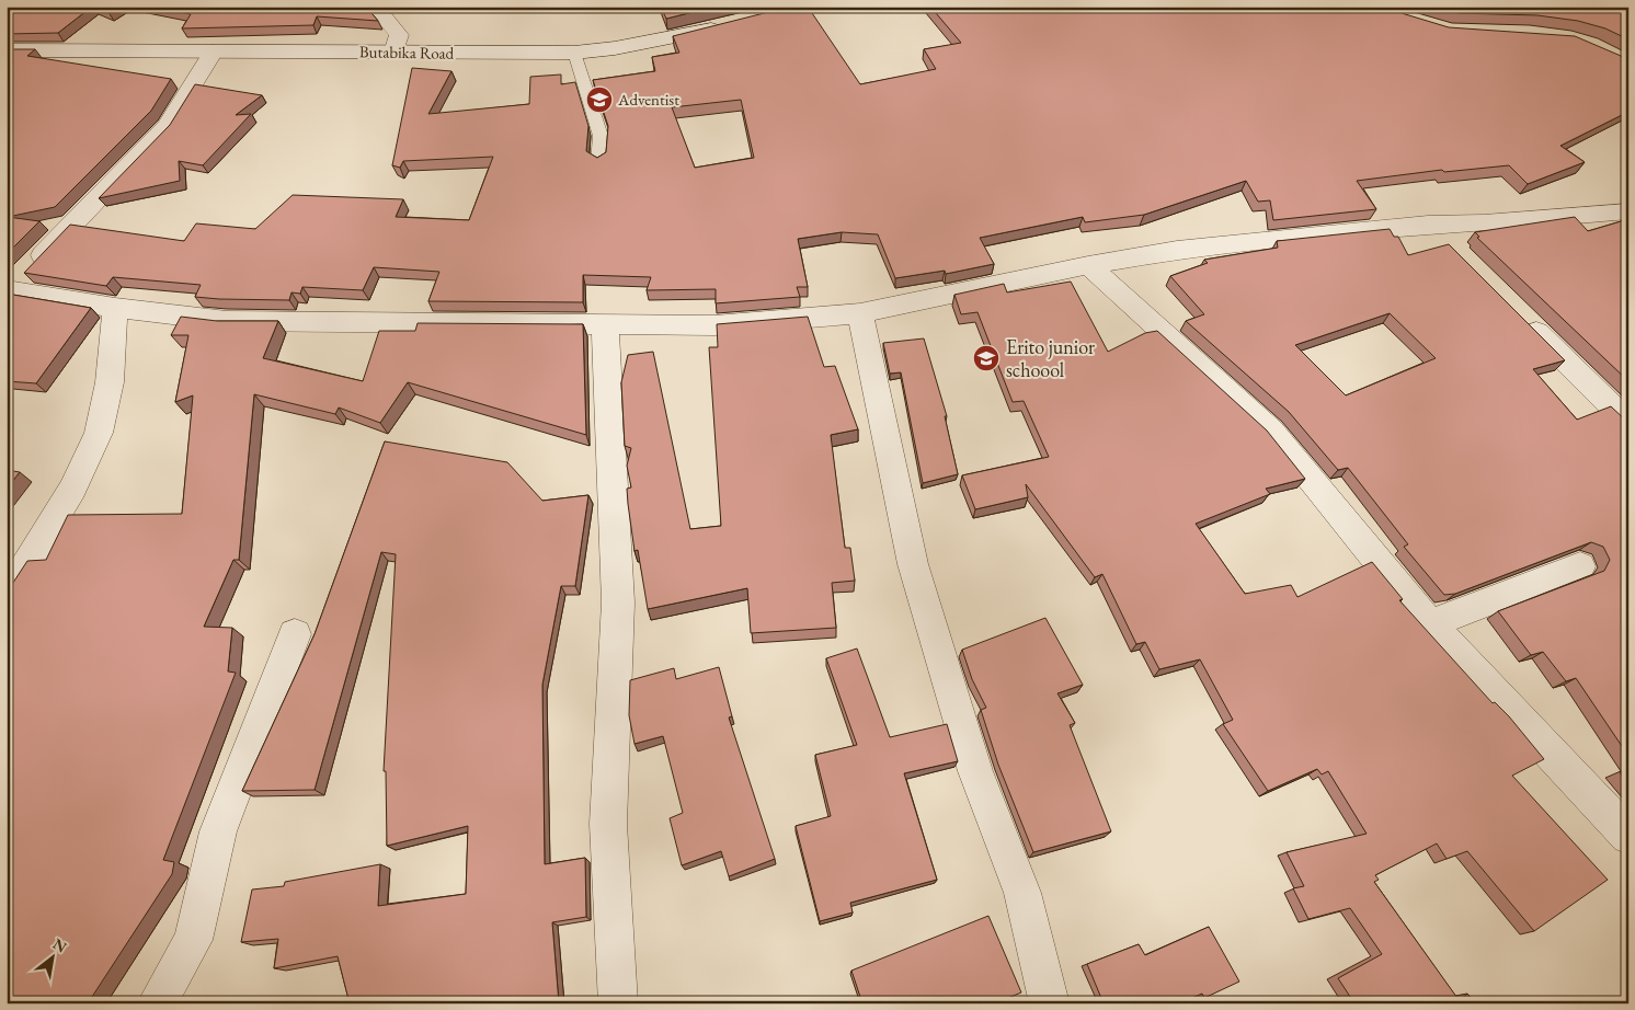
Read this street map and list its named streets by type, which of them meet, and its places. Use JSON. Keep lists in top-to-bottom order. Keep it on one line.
{"streets":{"street":["Butabika Road"]},"places":{"school or university":["Adventist","Erito junior schoool"]},"north":"top right"}
